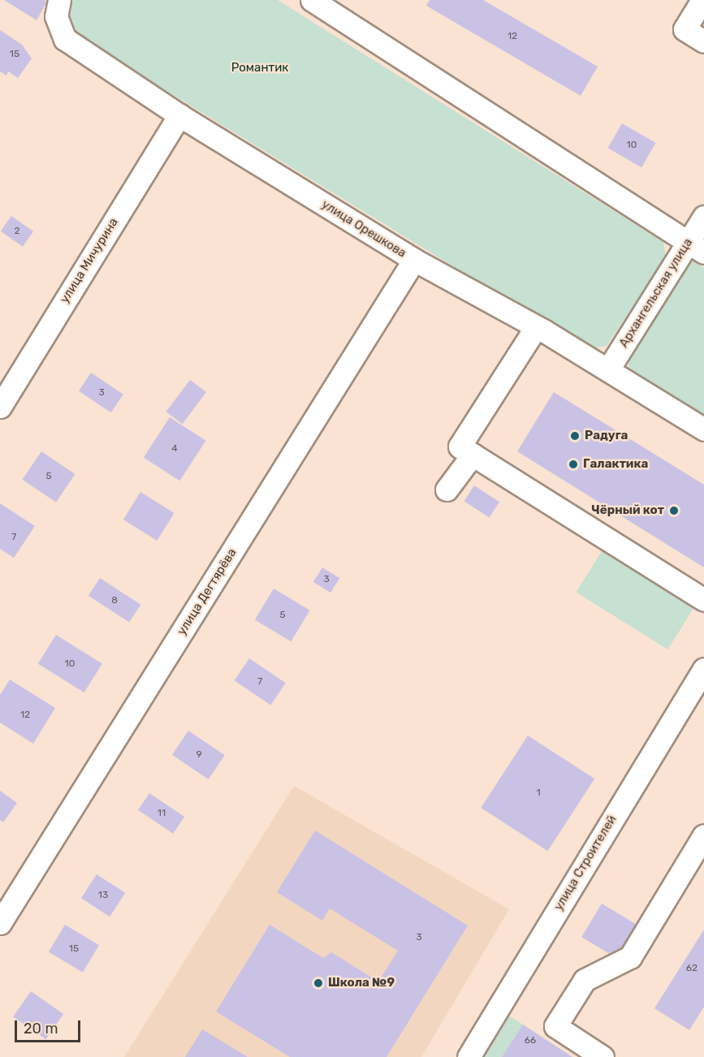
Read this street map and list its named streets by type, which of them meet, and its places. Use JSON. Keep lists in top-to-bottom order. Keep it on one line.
{"streets":{"street":["улица Орешкова","улица Мичурина","Архангельская улица","улица Дегтярёва","улица Строителей"]},"crossings":[["улица Орешкова","улица Мичурина"],["улица Орешкова","Архангельская улица"],["улица Орешкова","улица Дегтярёва"]],"parks":["Романтик"],"places":["Радуга","Галактика","Чёрный кот","Школа №9"],"house_numbers":["12","15","10","2","3","4","5","7","3","8","5","10","7","12","9","1","11","13","3","15","62","66"],"scale_bar":"20 m"}
